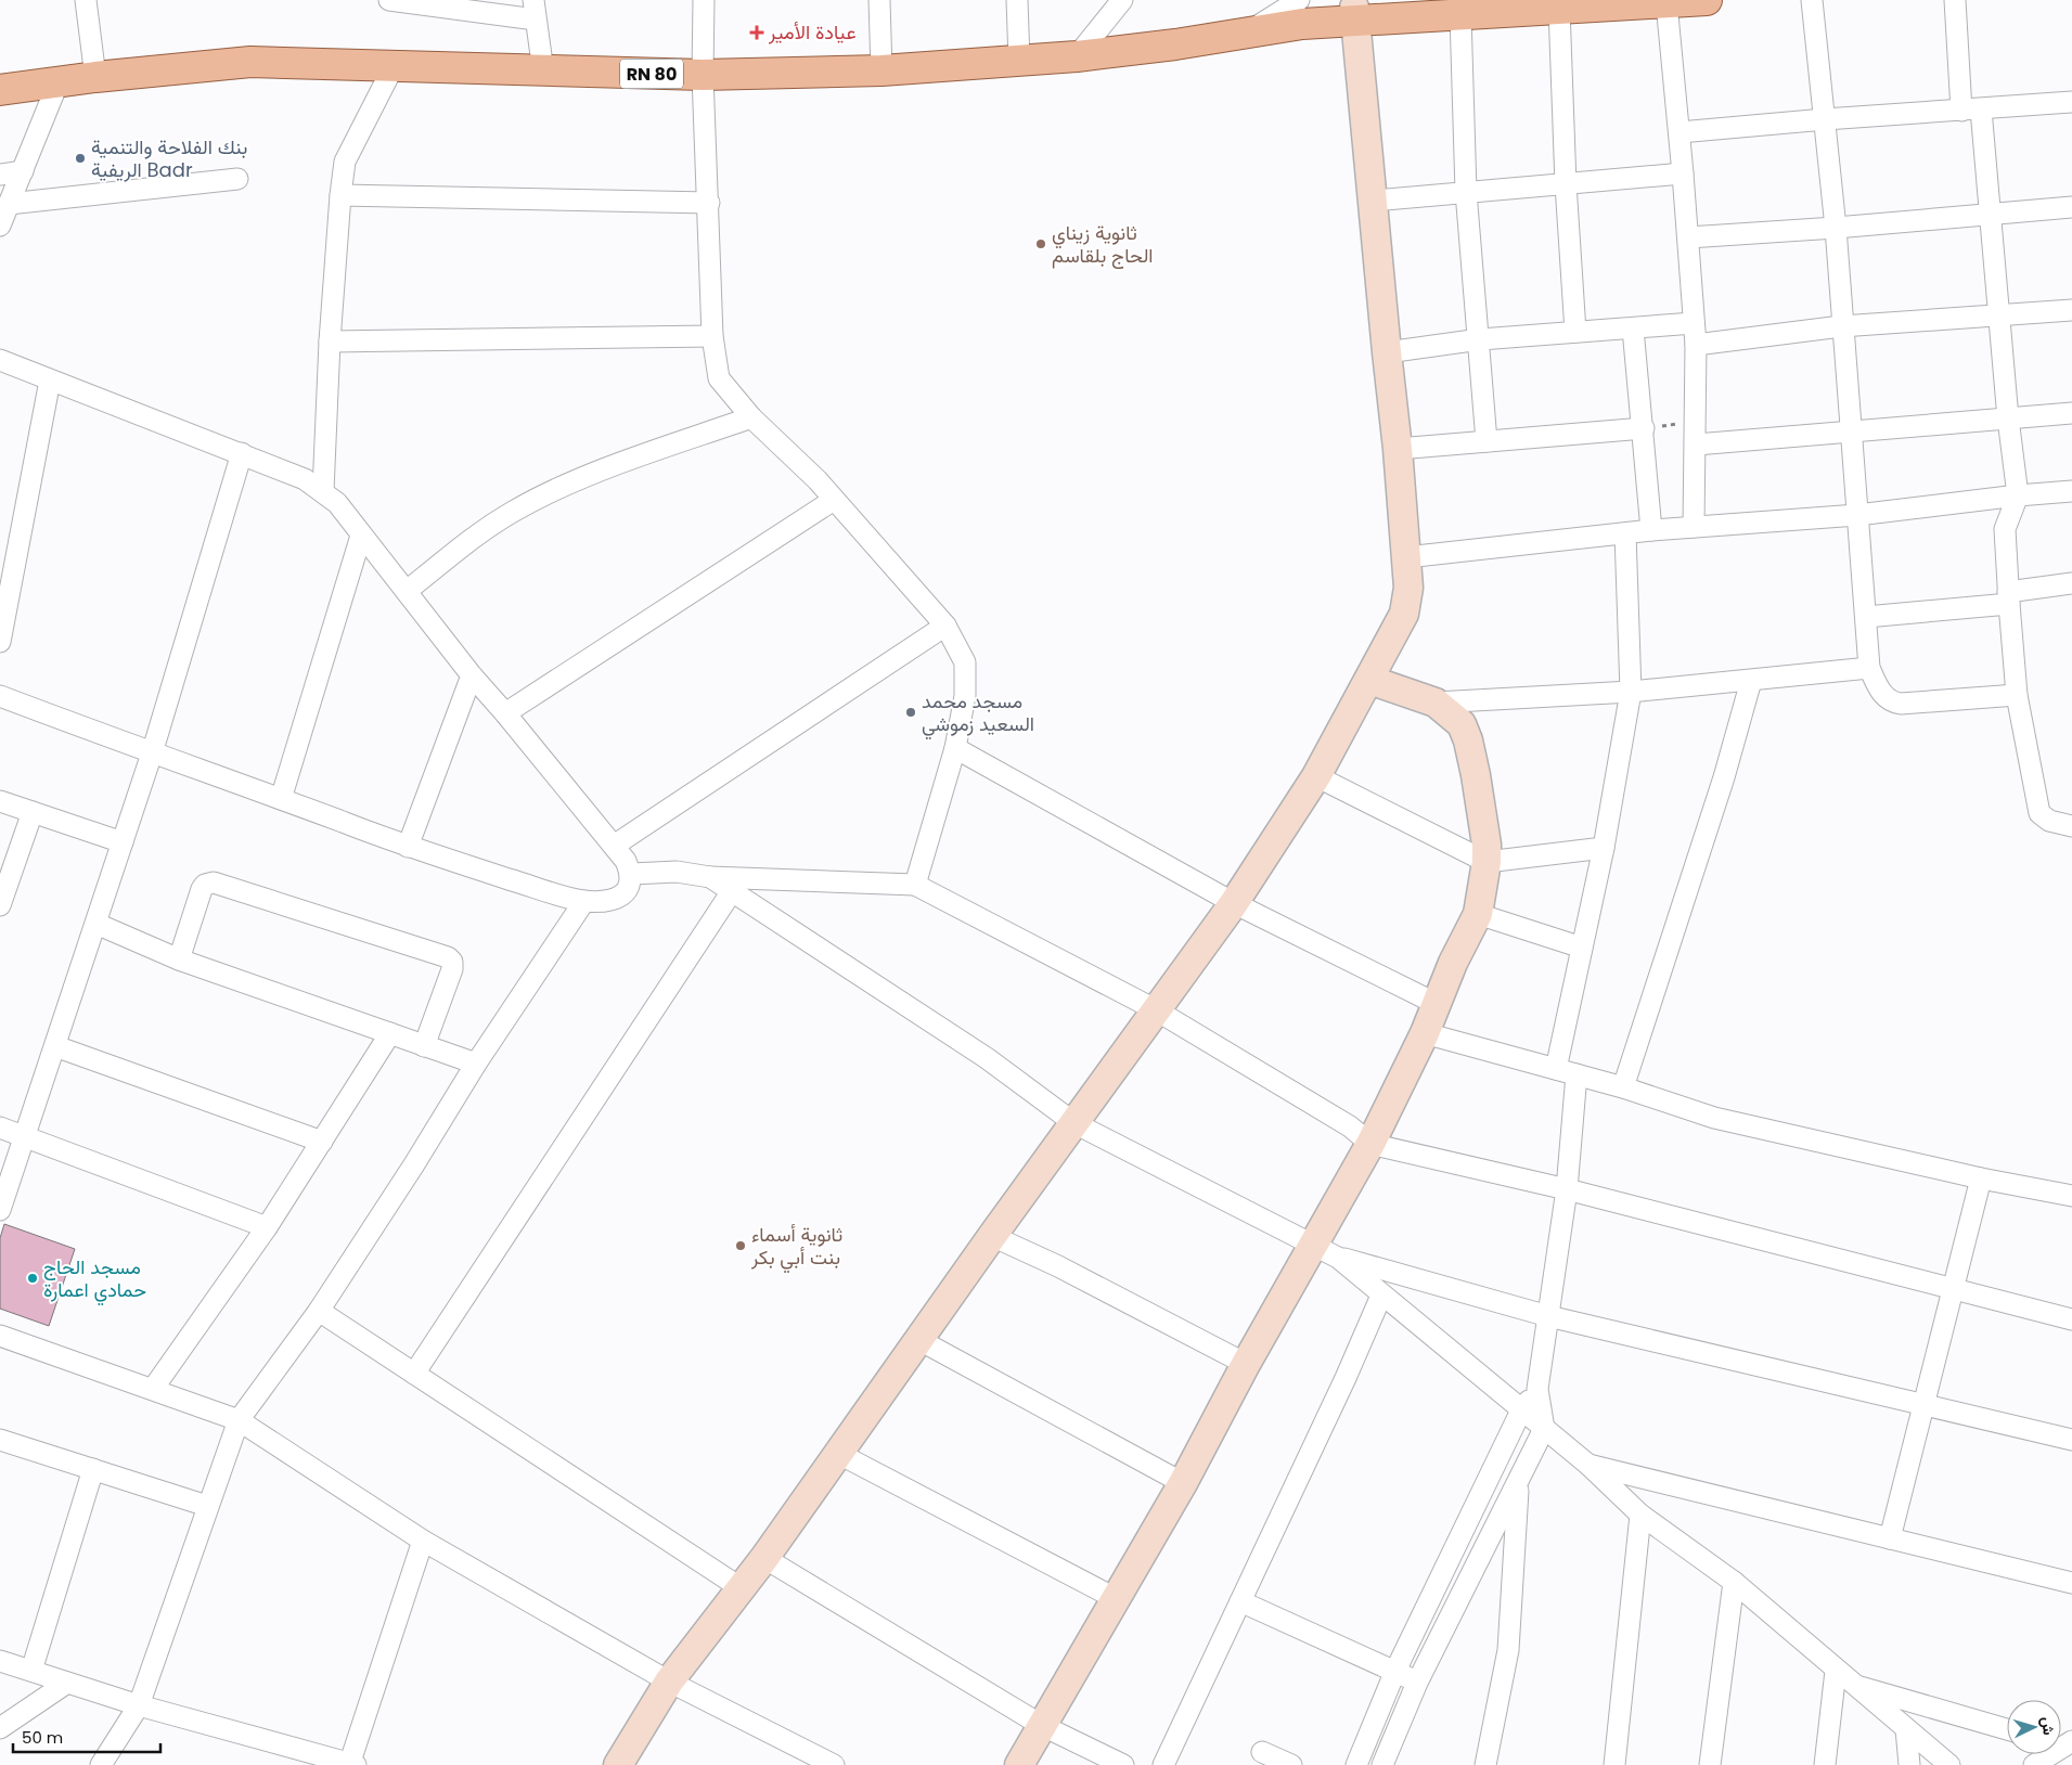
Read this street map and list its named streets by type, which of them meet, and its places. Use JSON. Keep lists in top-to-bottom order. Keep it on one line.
{"streets":{"main road":["RN 80"]},"places":{"health":["عيادة الأمير"],"other":["بنك الفلاحة والتنمية الريفية Badr","ثانوية زيناي الحاج بلقاسم","مسجد محمد السعيد زموشي","ثانوية أسماء بنت أبي بكر","مسجد الحاج حمادي اعمارة"]},"scale_bar":"50 m","north":"right"}
